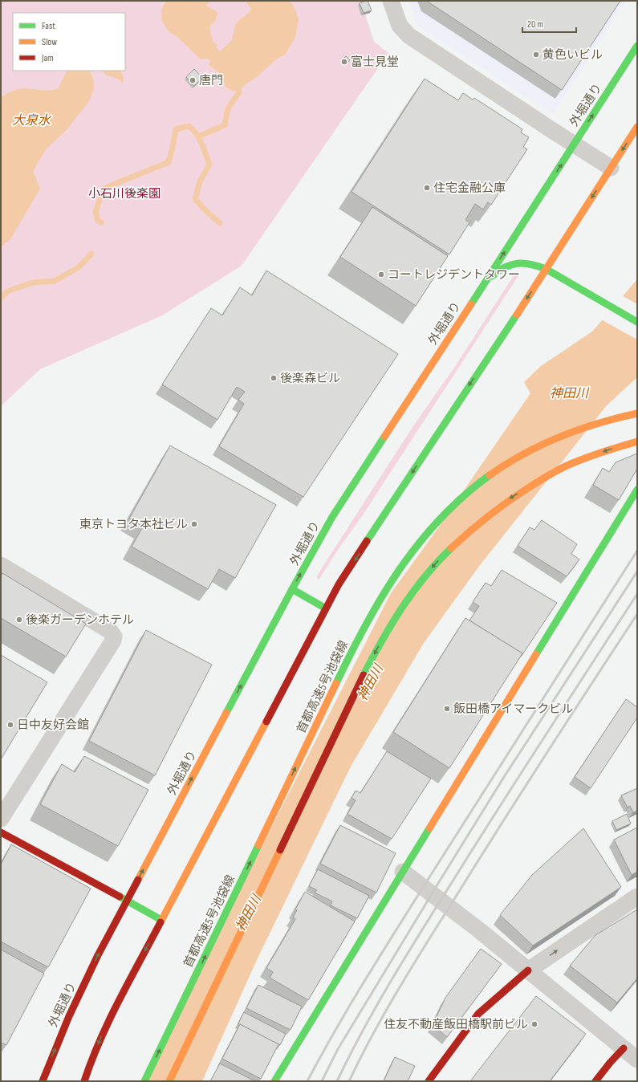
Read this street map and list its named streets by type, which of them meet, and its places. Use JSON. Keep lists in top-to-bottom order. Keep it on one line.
{"streets":{"main road":["外堀通り","首都高速5号池袋線"]},"water":["大泉水","神田川"],"parks":["小石川後楽園"],"places":["黄色いビル","富士見堂","唐門","住宅金融公庫","コートレジデントタワー","後楽森ビル","東京トヨタ本社ビル","後楽ガーデンホテル","飯田橋アイマークビル","日中友好会館","住友不動産飯田橋駅前ビル"],"legend":["Fast","Slow","Jam"],"scale_bar":"20 m"}
